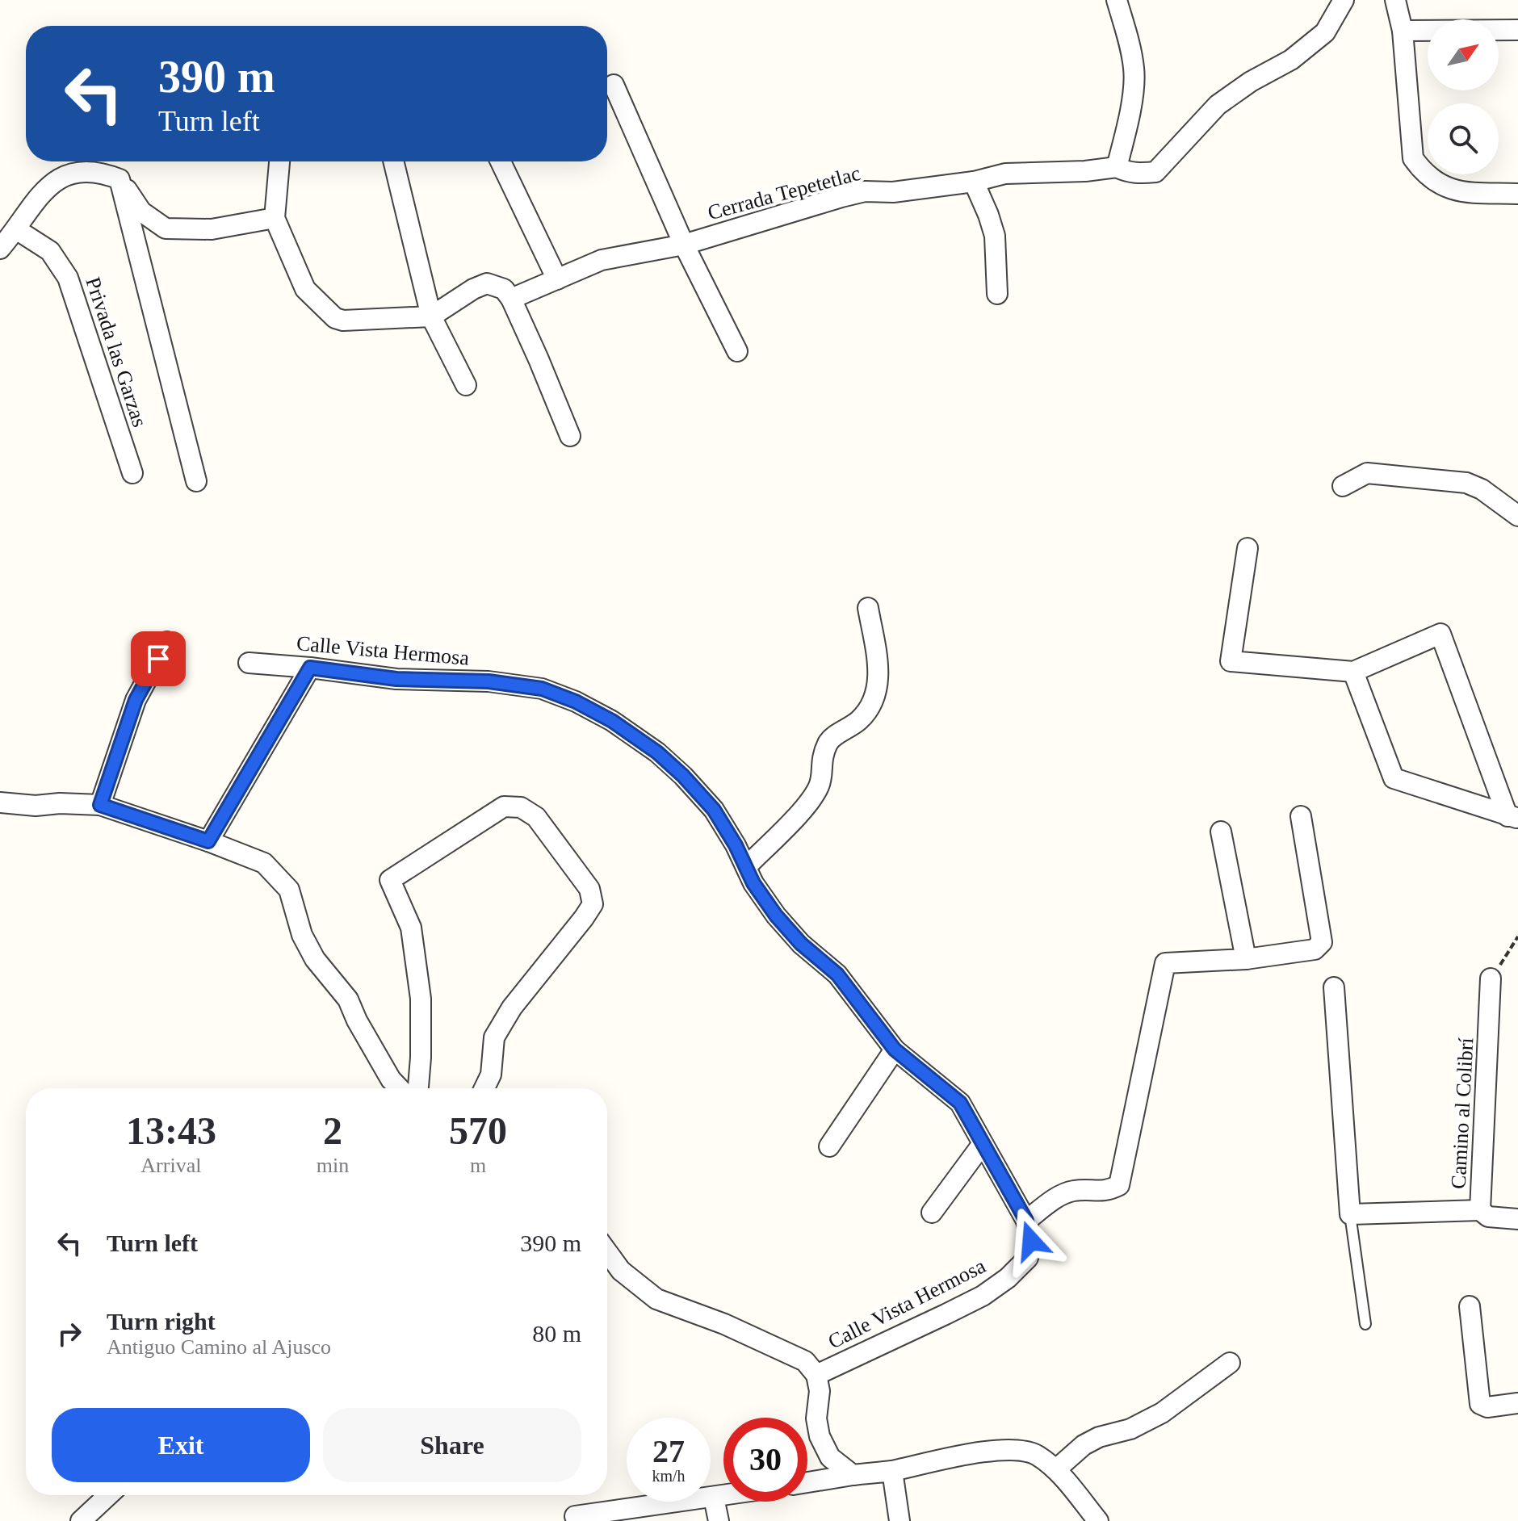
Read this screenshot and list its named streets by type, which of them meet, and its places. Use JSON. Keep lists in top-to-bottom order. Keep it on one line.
{"streets":{"street":["Cerrada Tepetetlac","Privada las Garzas","Calle Vista Hermosa","Camino al Colibrí"]},"north":"top right","page":{"turn":["390 m","Turn left"],"eta":["13:43","Arrival","2","min","570","m"],"list":[{"name":"Turn left","value":"390 m"},{"name":"Turn right","note":"Antiguo Camino al Ajusco","value":"80 m"}],"buttons":["Exit","Share"],"speed":"27 km/h","limit":"30"}}
